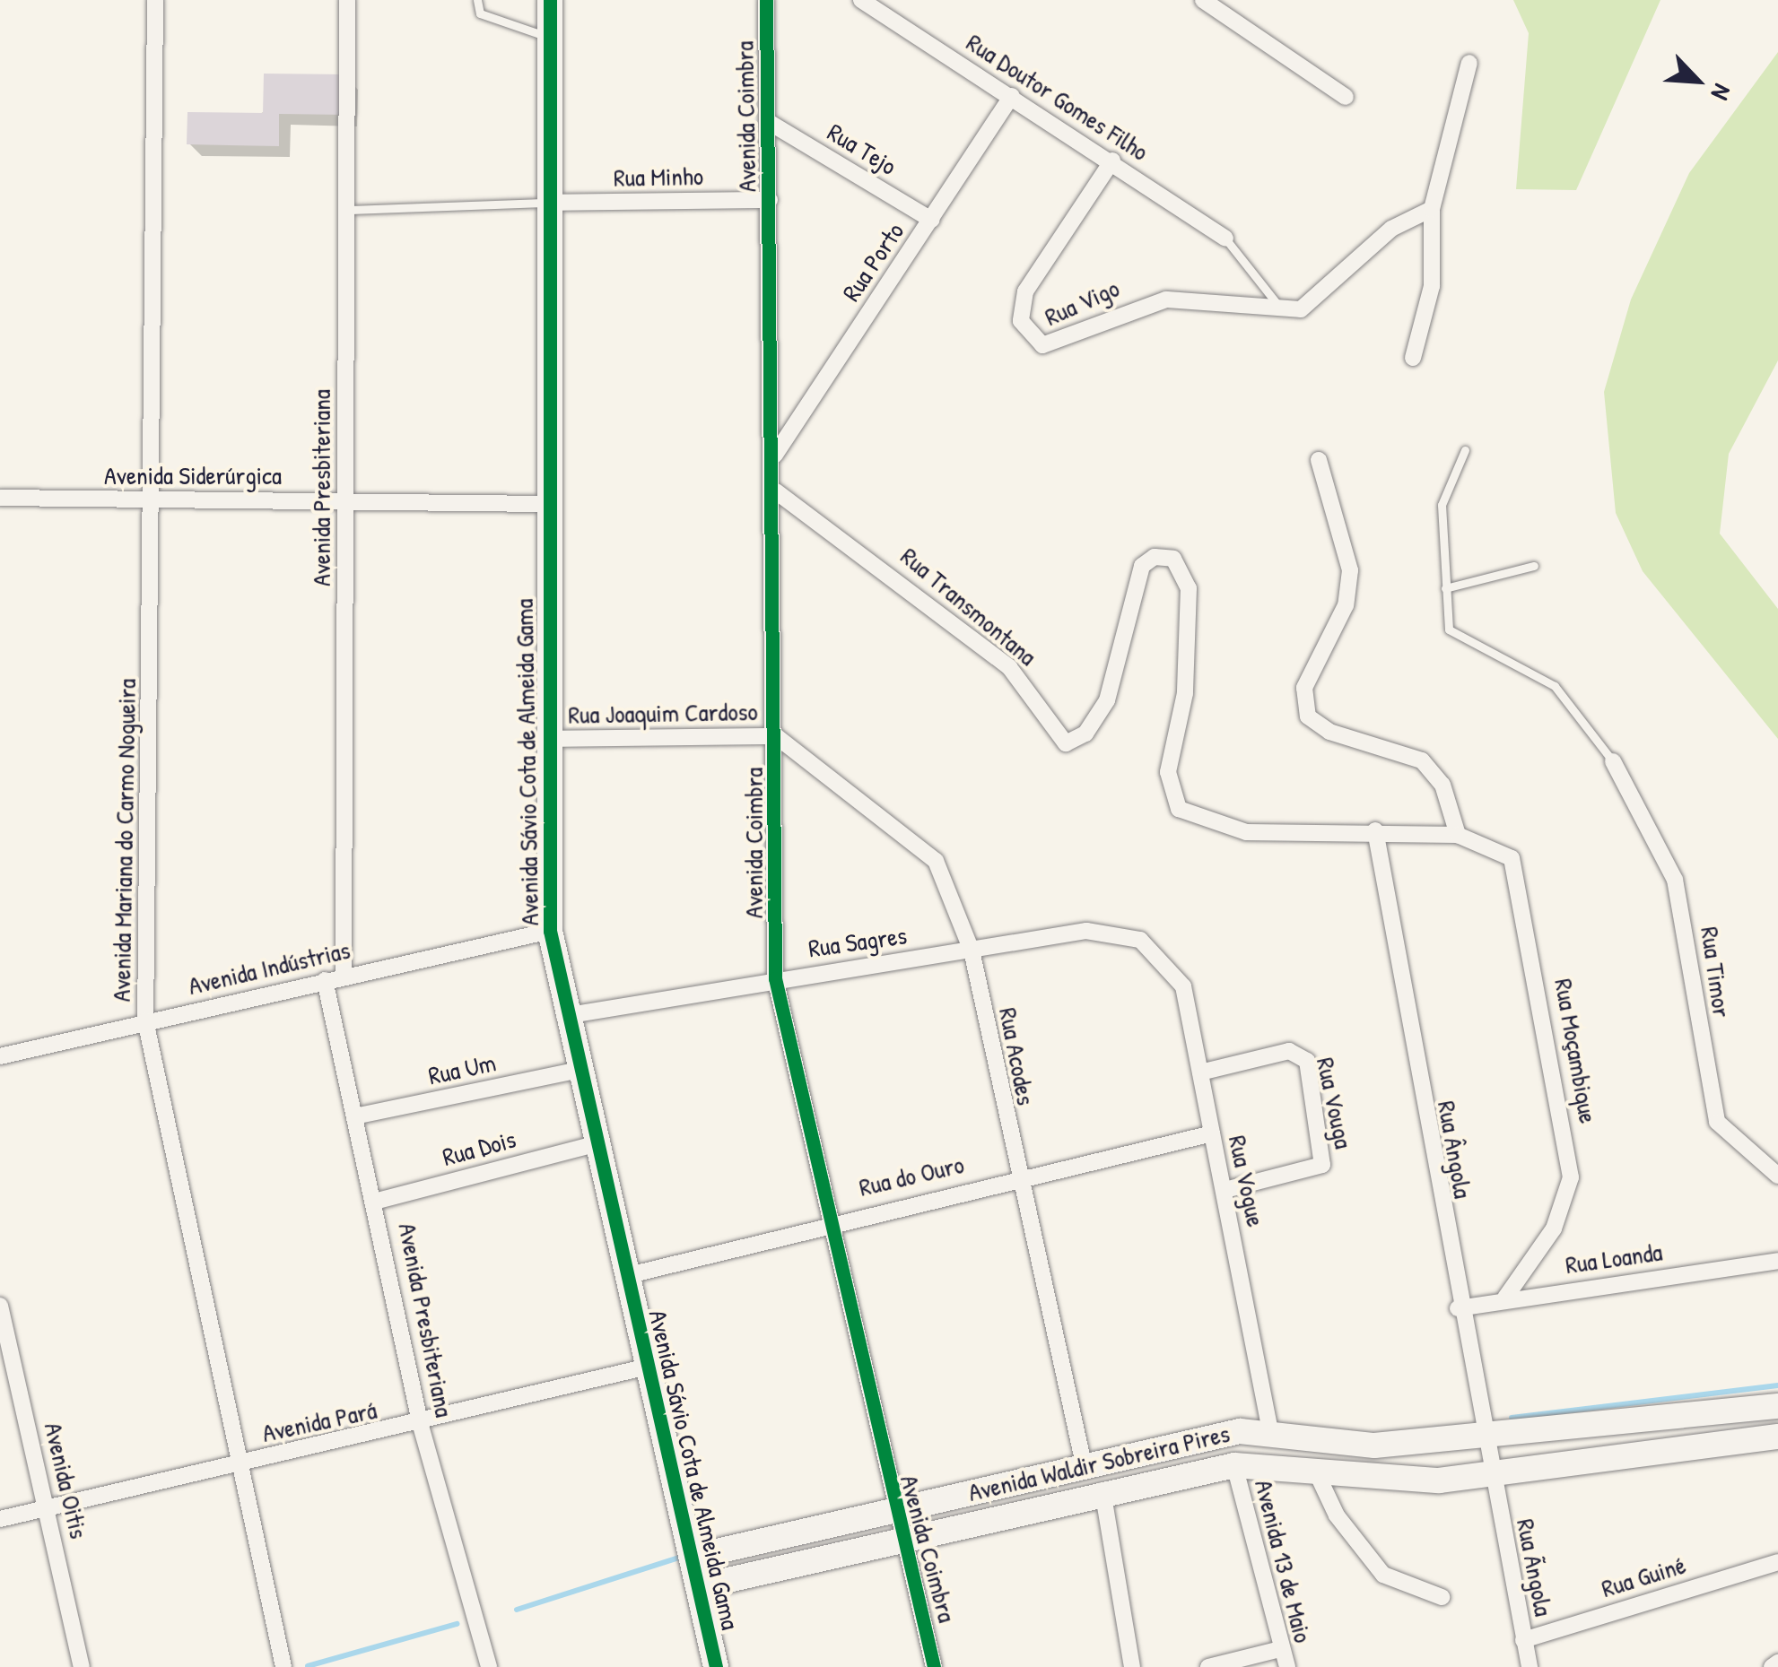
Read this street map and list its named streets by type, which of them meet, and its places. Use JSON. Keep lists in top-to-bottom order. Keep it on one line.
{"streets":{"street":["Rua Doutor Gomes Filho","Avenida Coimbra","Rua Tejo","Rua Minho","Rua Porto","Rua Vigo","Avenida Siderúrgica","Avenida Presbiteriana","Rua Transmontana","Rua Joaquim Cardoso","Avenida Sávio Cota de Almeida Gama","Avenida Mariana do Carmo Nogueira","Rua Sagres","Avenida Indústrias","Rua Timor","Rua Moçambique","Rua Acodes","Rua Um","Rua Vouga","Rua Dois","Rua Ângola","Rua do Ouro","Rua Vogue","Rua Loanda","Avenida Pará","Avenida Waldir Sobreira Pires","Avenida Oitis","Avenida 13 de Maio","Rua Ãngola","Rua Guiné"]},"crossings":[["Rua Doutor Gomes Filho","Rua Porto"],["Rua Doutor Gomes Filho","Rua Vigo"],["Avenida Coimbra","Rua Tejo"],["Avenida Coimbra","Rua Minho"],["Avenida Coimbra","Rua Porto"],["Avenida Coimbra","Rua Transmontana"],["Avenida Coimbra","Rua Joaquim Cardoso"],["Avenida Coimbra","Rua Sagres"],["Avenida Coimbra","Rua Acodes"],["Avenida Coimbra","Rua do Ouro"],["Avenida Coimbra","Avenida Waldir Sobreira Pires"],["Rua Tejo","Rua Porto"],["Rua Minho","Avenida Sávio Cota de Almeida Gama"],["Avenida Siderúrgica","Avenida Presbiteriana"],["Avenida Siderúrgica","Avenida Sávio Cota de Almeida Gama"],["Avenida Siderúrgica","Avenida Mariana do Carmo Nogueira"],["Avenida Presbiteriana","Avenida Indústrias"],["Avenida Presbiteriana","Rua Um"],["Avenida Presbiteriana","Rua Dois"],["Avenida Presbiteriana","Avenida Pará"],["Rua Transmontana","Rua Moçambique"],["Rua Transmontana","Rua Ângola"],["Rua Joaquim Cardoso","Avenida Sávio Cota de Almeida Gama"],["Rua Joaquim Cardoso","Rua Acodes"],["Avenida Sávio Cota de Almeida Gama","Rua Sagres"],["Avenida Sávio Cota de Almeida Gama","Avenida Indústrias"],["Avenida Sávio Cota de Almeida Gama","Rua Um"],["Avenida Sávio Cota de Almeida Gama","Rua Dois"],["Avenida Sávio Cota de Almeida Gama","Rua do Ouro"],["Avenida Sávio Cota de Almeida Gama","Avenida Pará"],["Avenida Sávio Cota de Almeida Gama","Avenida Waldir Sobreira Pires"],["Avenida Mariana do Carmo Nogueira","Avenida Indústrias"],["Avenida Mariana do Carmo Nogueira","Avenida Pará"],["Rua Sagres","Rua Acodes"],["Rua Sagres","Rua Vogue"],["Rua Moçambique","Rua Ângola"],["Rua Moçambique","Rua Loanda"],["Rua Acodes","Rua do Ouro"],["Rua Acodes","Avenida Waldir Sobreira Pires"],["Rua Vouga","Rua Vogue"],["Rua Ângola","Rua Loanda"],["Rua Ângola","Avenida Waldir Sobreira Pires"],["Rua Ângola","Rua Ãngola"],["Rua do Ouro","Rua Vogue"],["Rua Vogue","Avenida Waldir Sobreira Pires"],["Avenida Pará","Avenida Oitis"],["Avenida Waldir Sobreira Pires","Avenida 13 de Maio"],["Avenida Waldir Sobreira Pires","Rua Ãngola"],["Rua Ãngola","Rua Guiné"]],"north":"bottom right"}
